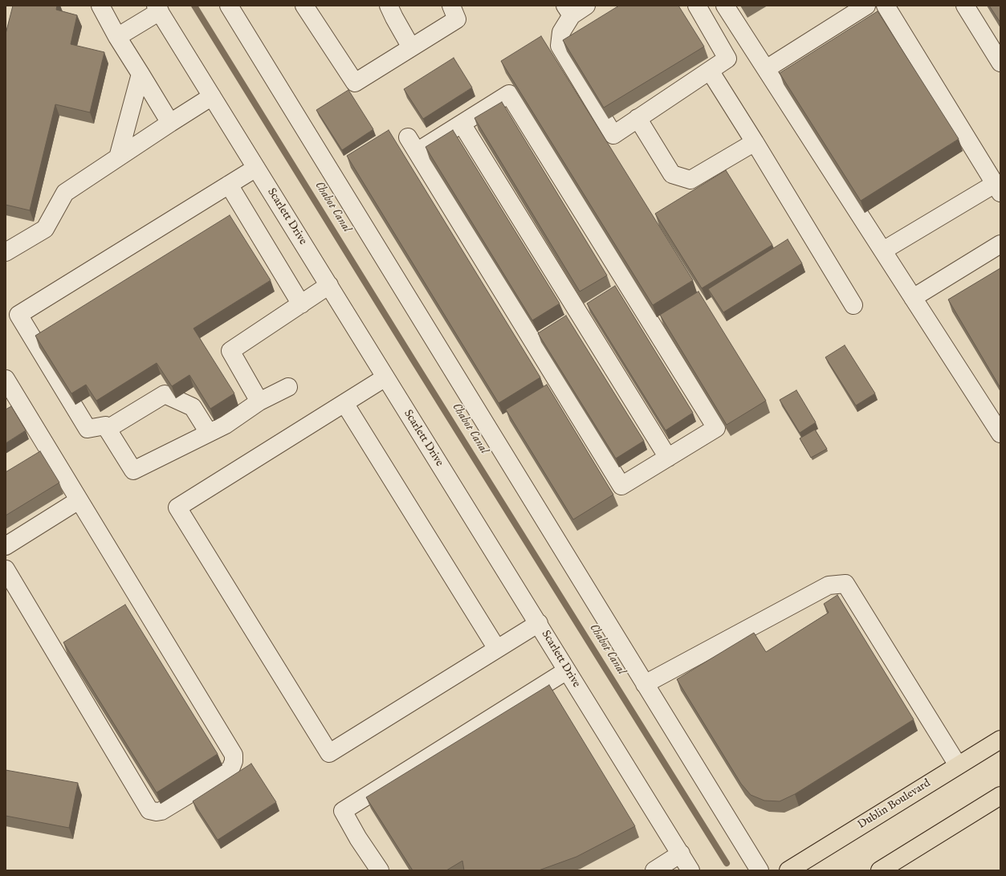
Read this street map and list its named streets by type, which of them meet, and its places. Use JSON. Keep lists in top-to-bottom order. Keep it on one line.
{"streets":{"main road":["Dublin Boulevard"],"street":["Scarlett Drive"]},"water":["Chabot Canal"]}
